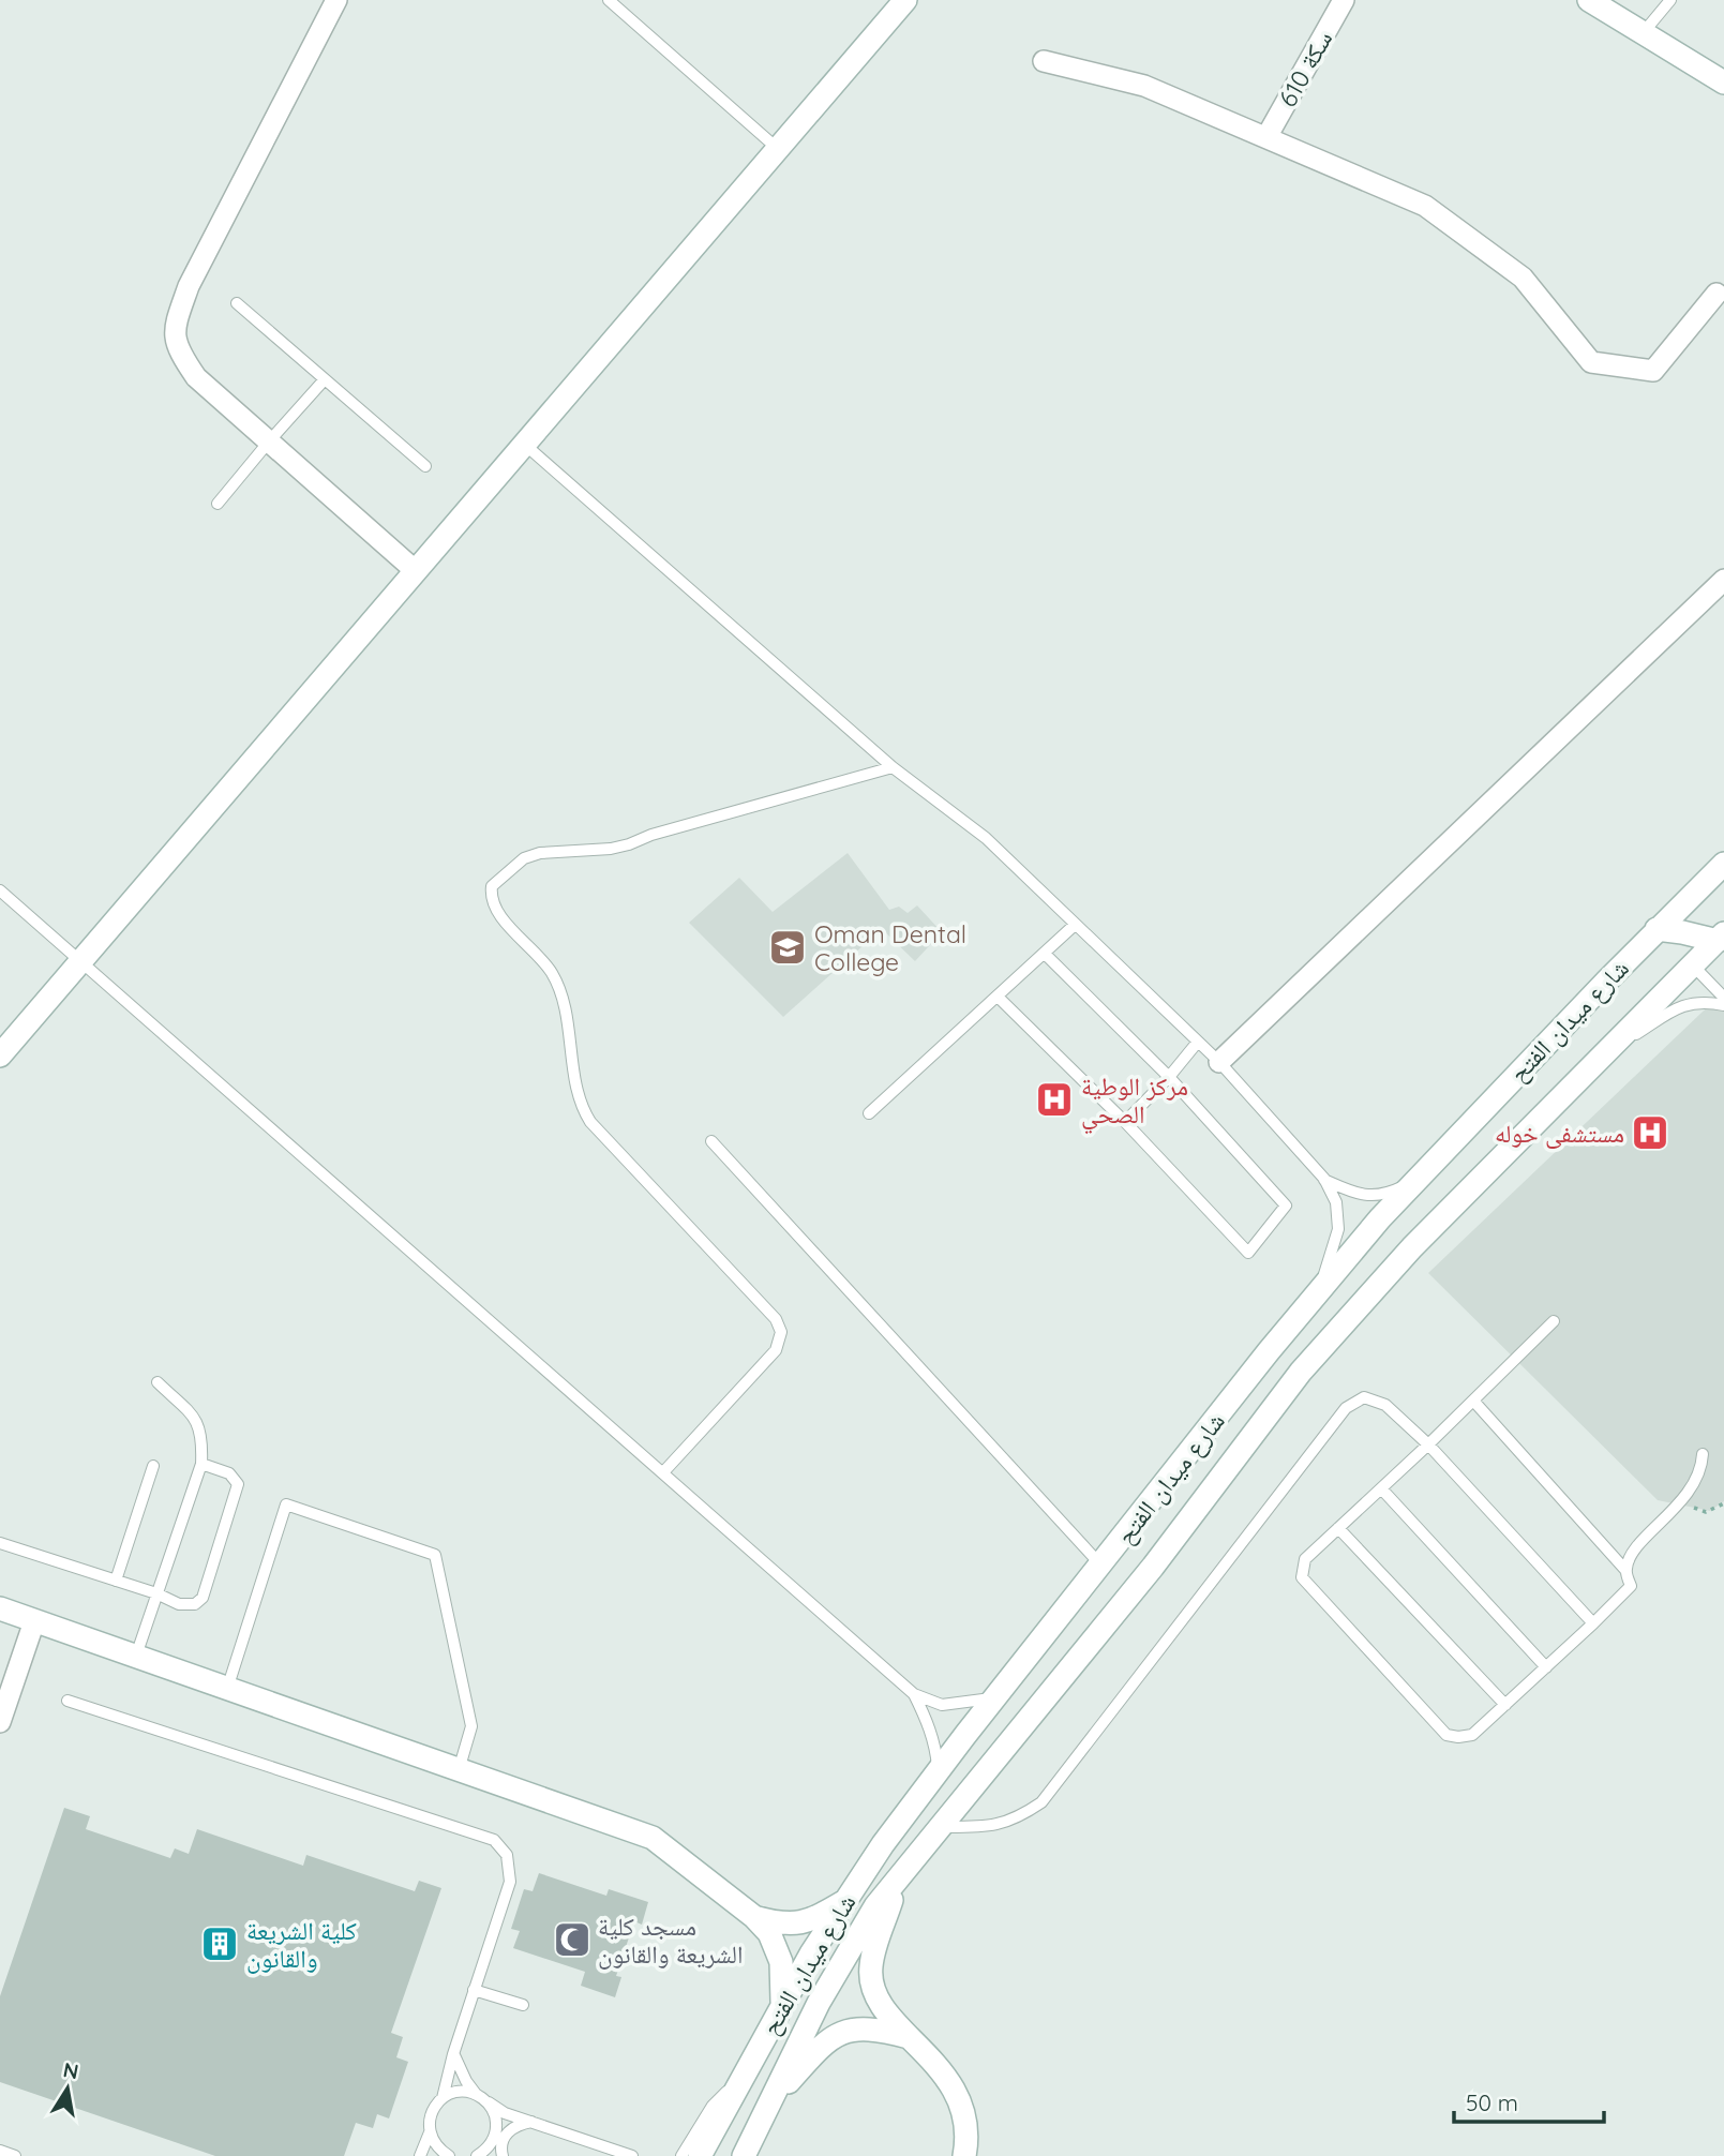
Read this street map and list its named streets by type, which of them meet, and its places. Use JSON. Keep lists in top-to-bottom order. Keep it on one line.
{"streets":{"main road":["شارع ميدان الفتح"],"street":["سكة 610"]},"places":{"school or university":["Oman Dental College"],"hospital":["مركز الوطية الصحي","مستشفى خوله"],"mosque":["مسجد كلية الشريعة والقانون"],"building":["كلية الشريعة والقانون"]},"scale_bar":"50 m","north":"top"}
